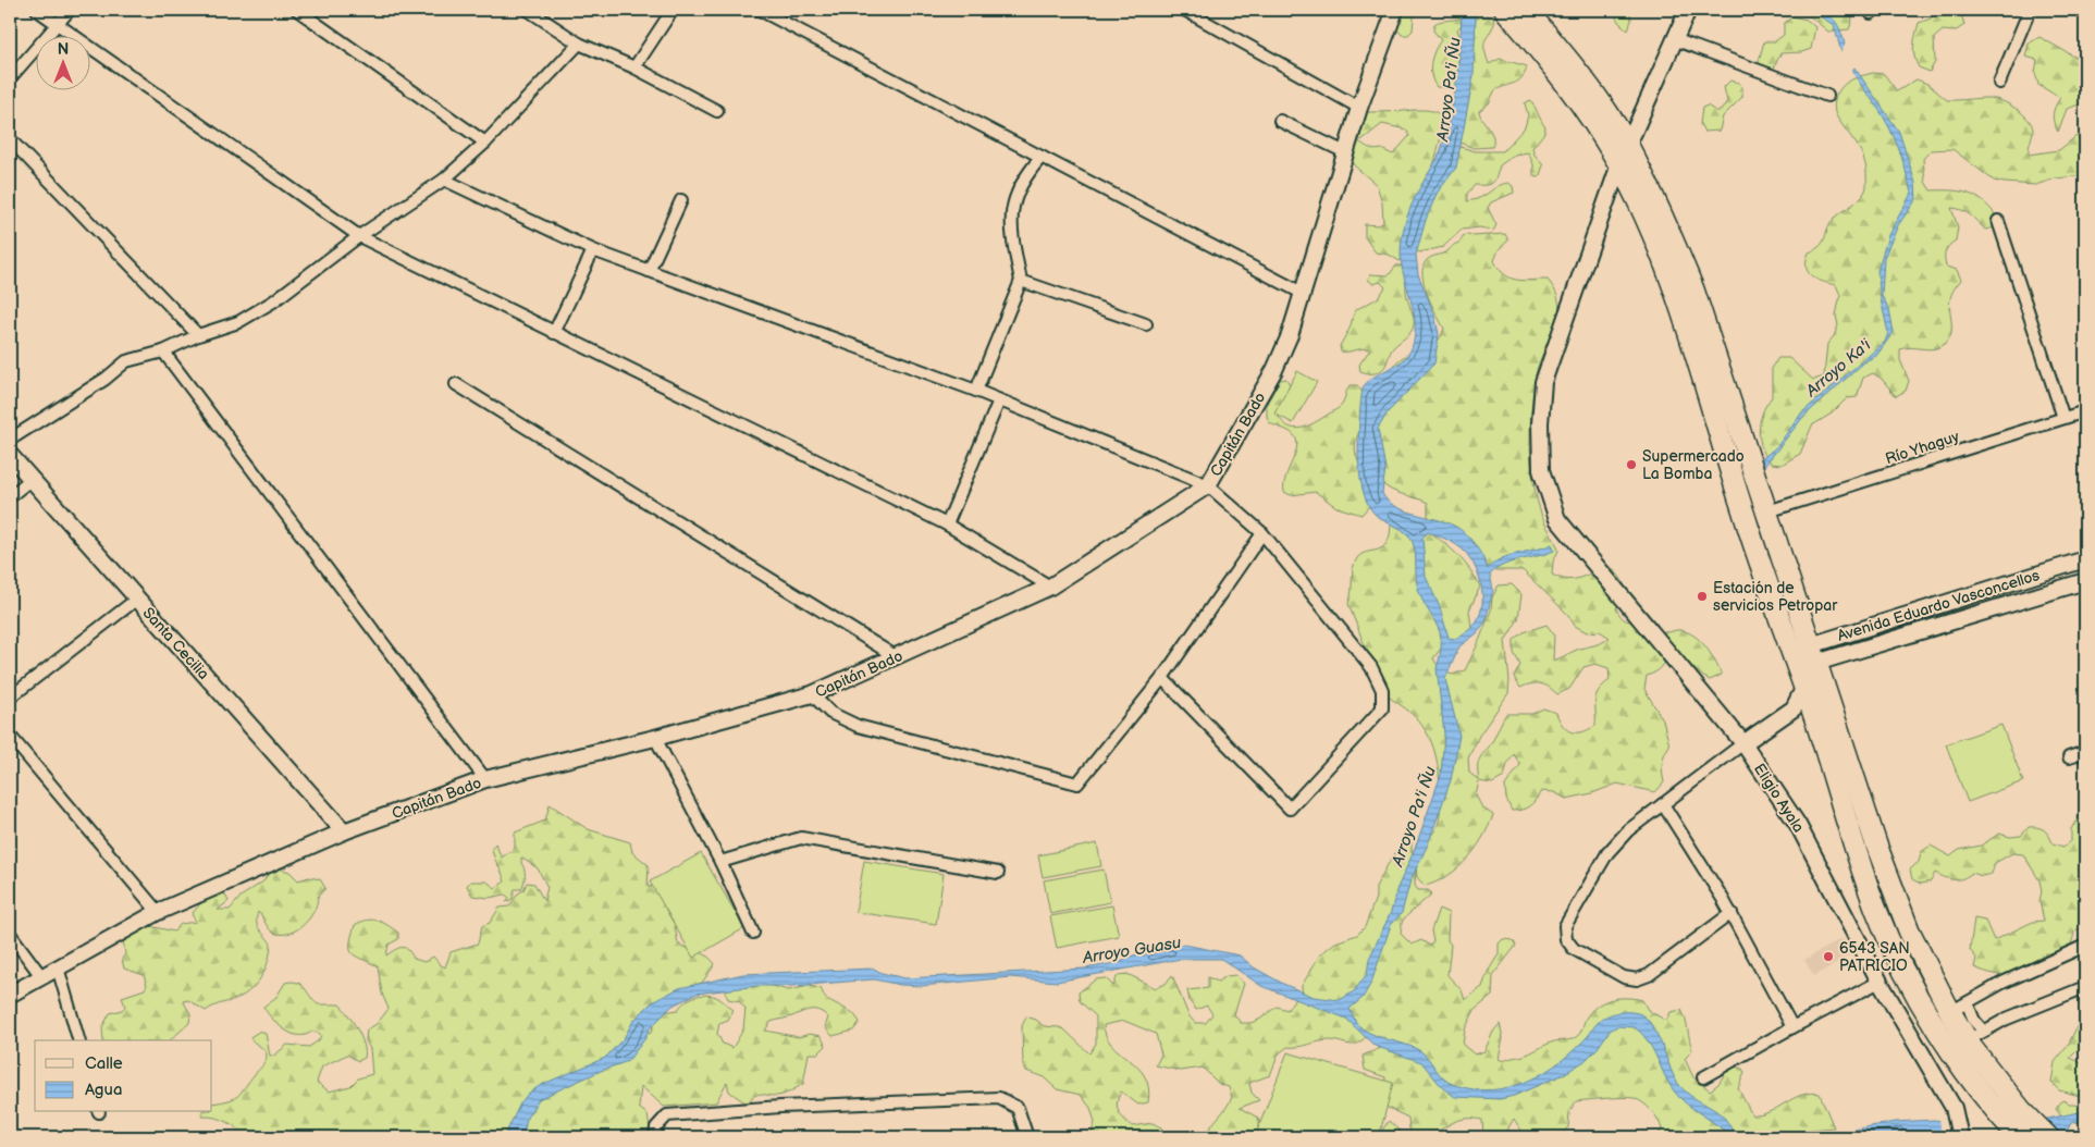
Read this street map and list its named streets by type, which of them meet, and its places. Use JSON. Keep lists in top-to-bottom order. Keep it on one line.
{"streets":{"street":["Capitán Bado","Río Yhaguy","Avenida Eduardo Vasconcellos","Santa Cecilia","Eligio Ayala"]},"crossings":[["Capitán Bado","Santa Cecilia"]],"water":["Arroyo Pa'i Ñu","Arroyo Ka'i","Arroyo Guasu"],"places":["Supermercado La Bomba","Estación de servicios Petropar","6543 SAN PATRICIO"],"legend":["Calle","Agua"],"north":"top"}
